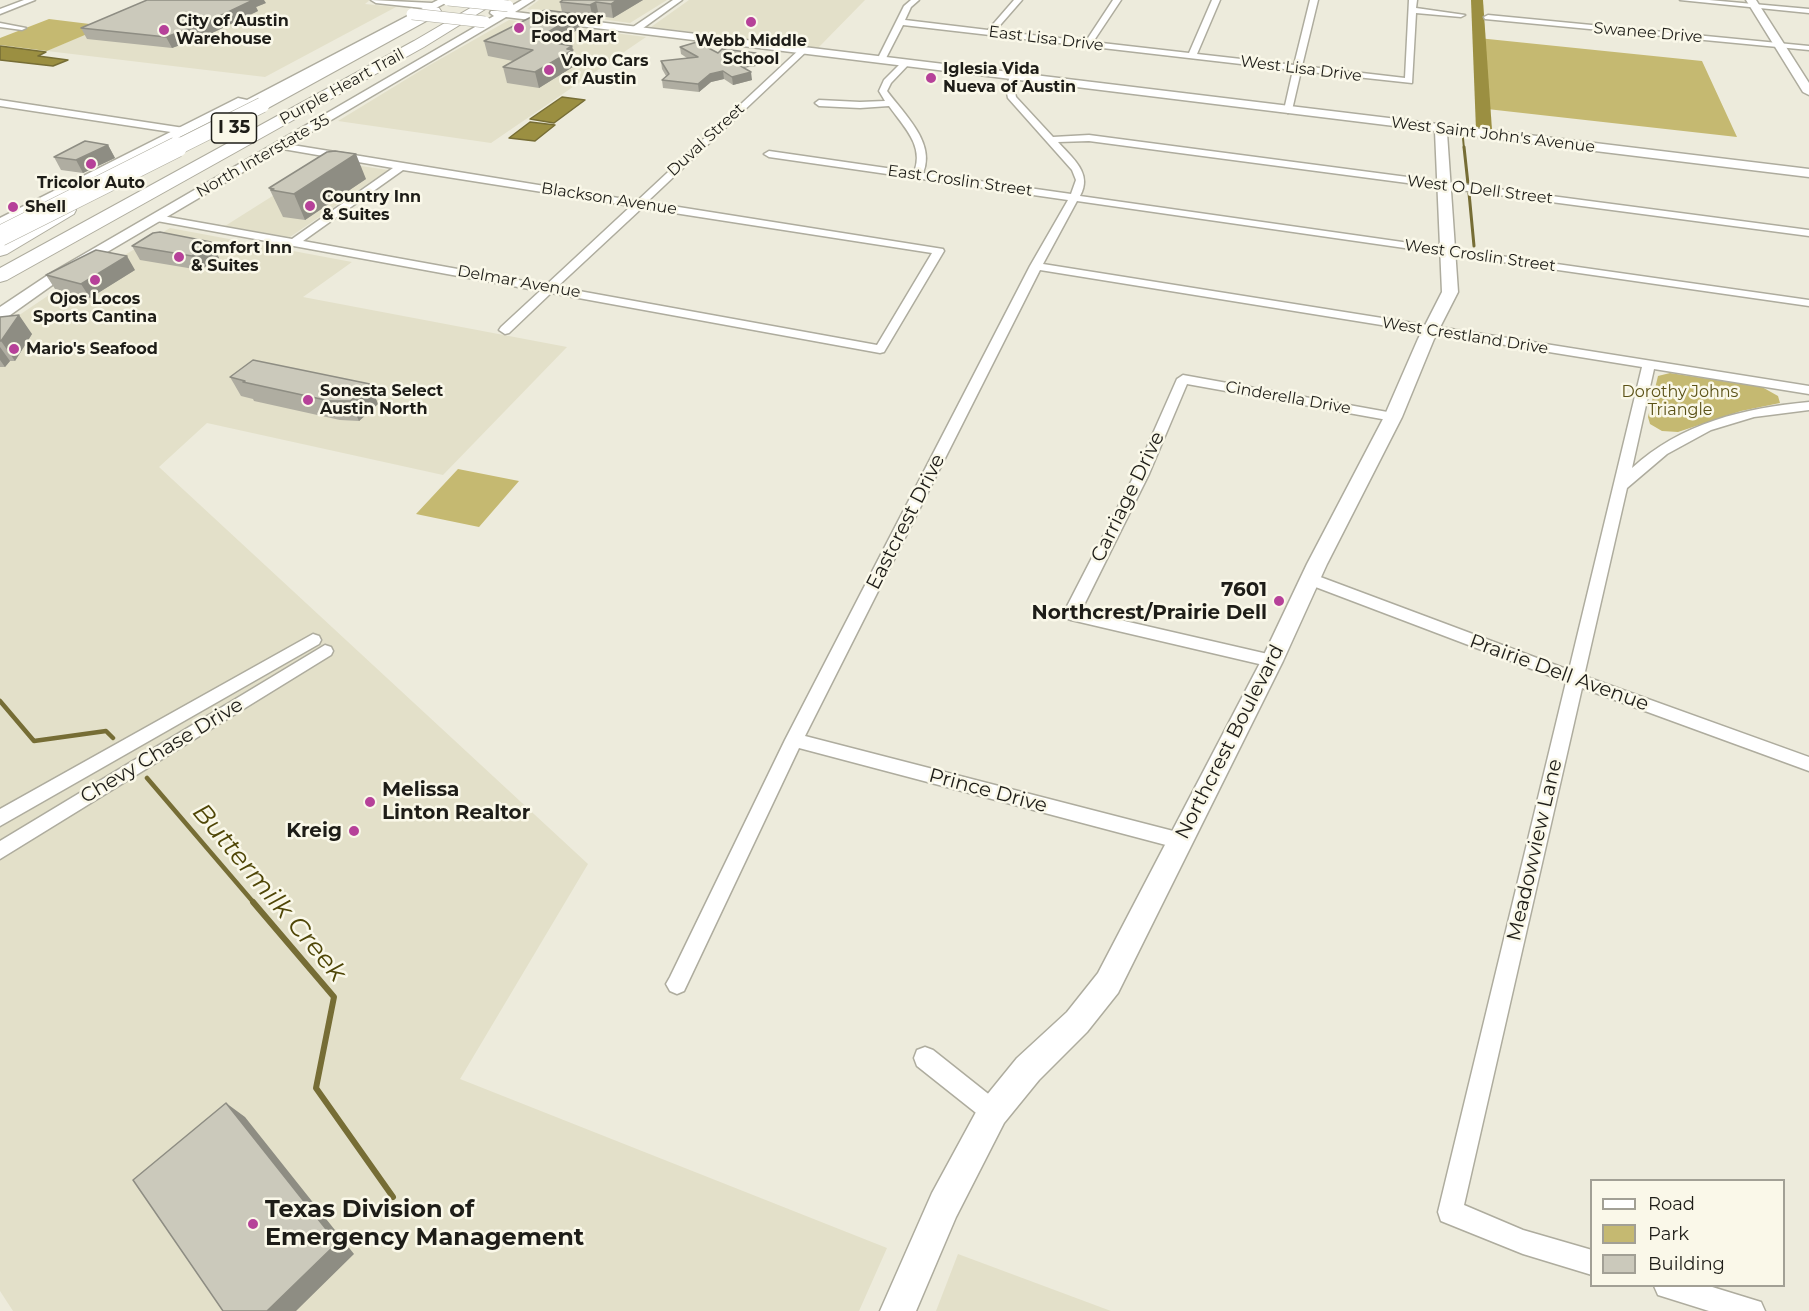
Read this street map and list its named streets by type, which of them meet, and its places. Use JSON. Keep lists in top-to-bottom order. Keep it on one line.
{"streets":{"highway":["Purple Heart Trail","I 35"],"street":["Swanee Drive","East Lisa Drive","West Lisa Drive","West Saint John's Avenue","Duval Street","North Interstate 35","East Croslin Street","West O Dell Street","Blackson Avenue","West Croslin Street","Delmar Avenue","West Crestland Drive","Cinderella Drive","Carriage Drive","Eastcrest Drive","Prairie Dell Avenue","Northcrest Boulevard","Chevy Chase Drive","Prince Drive","Meadowview Lane"]},"crossings":[["East Lisa Drive","West Lisa Drive"],["Purple Heart Trail","West Saint John's Avenue"],["Purple Heart Trail","North Interstate 35"],["West Saint John's Avenue","Duval Street"],["West Saint John's Avenue","North Interstate 35"],["West Saint John's Avenue","Eastcrest Drive"],["West Saint John's Avenue","Northcrest Boulevard"],["Duval Street","Blackson Avenue"],["Duval Street","Delmar Avenue"],["North Interstate 35","Blackson Avenue"],["North Interstate 35","Delmar Avenue"],["East Croslin Street","West Croslin Street"],["East Croslin Street","Eastcrest Drive"],["West O Dell Street","Eastcrest Drive"],["West O Dell Street","Northcrest Boulevard"],["Blackson Avenue","Delmar Avenue"],["West Croslin Street","Northcrest Boulevard"],["West Crestland Drive","Eastcrest Drive"],["West Crestland Drive","Northcrest Boulevard"],["West Crestland Drive","Meadowview Lane"],["Cinderella Drive","Carriage Drive"],["Cinderella Drive","Northcrest Boulevard"],["Carriage Drive","Northcrest Boulevard"],["Eastcrest Drive","Prince Drive"],["Prairie Dell Avenue","Northcrest Boulevard"],["Prairie Dell Avenue","Meadowview Lane"],["Northcrest Boulevard","Prince Drive"]],"water":["Buttermilk Creek"],"parks":["Dorothy Johns Triangle"],"places":["Webb Middle School","Discover Food Mart","City of Austin Warehouse","Volvo Cars of Austin","Iglesia Vida Nueva of Austin","Tricolor Auto","Country Inn & Suites","Shell","Comfort Inn & Suites","Ojos Locos Sports Cantina","Mario's Seafood","Sonesta Select Austin North","7601 Northcrest/Prairie Dell","Melissa Linton Realtor","Kreig","Texas Division of Emergency Management"],"legend":["Road","Park","Building"]}
